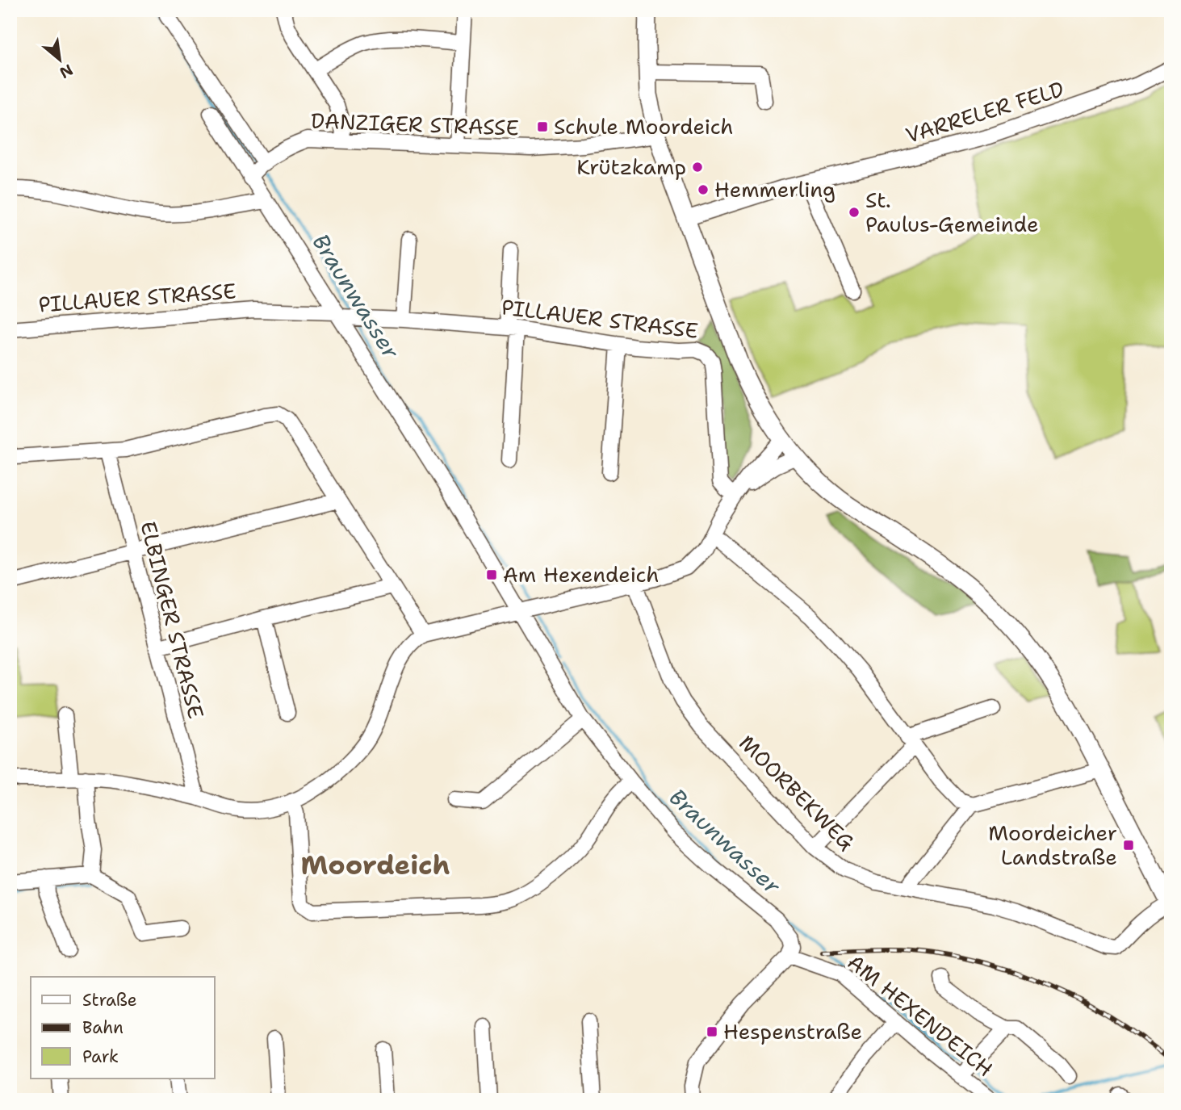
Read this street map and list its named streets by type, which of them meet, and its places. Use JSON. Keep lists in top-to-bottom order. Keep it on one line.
{"streets":{"street":["VARRELER FELD","DANZIGER STRASSE","PILLAUER STRASSE","ELBINGER STRASSE","MOORBEKWEG","AM HEXENDEICH"]},"districts":["Moordeich"],"water":["Braunwasser"],"places":{"transit":["Schule Moordeich","Am Hexendeich","Moordeicher Landstraße","Hespenstraße"],"other":["Krützkamp","Hemmerling","St. Paulus-Gemeinde"]},"legend":["Straße","Bahn","Park"],"north":"bottom right"}
